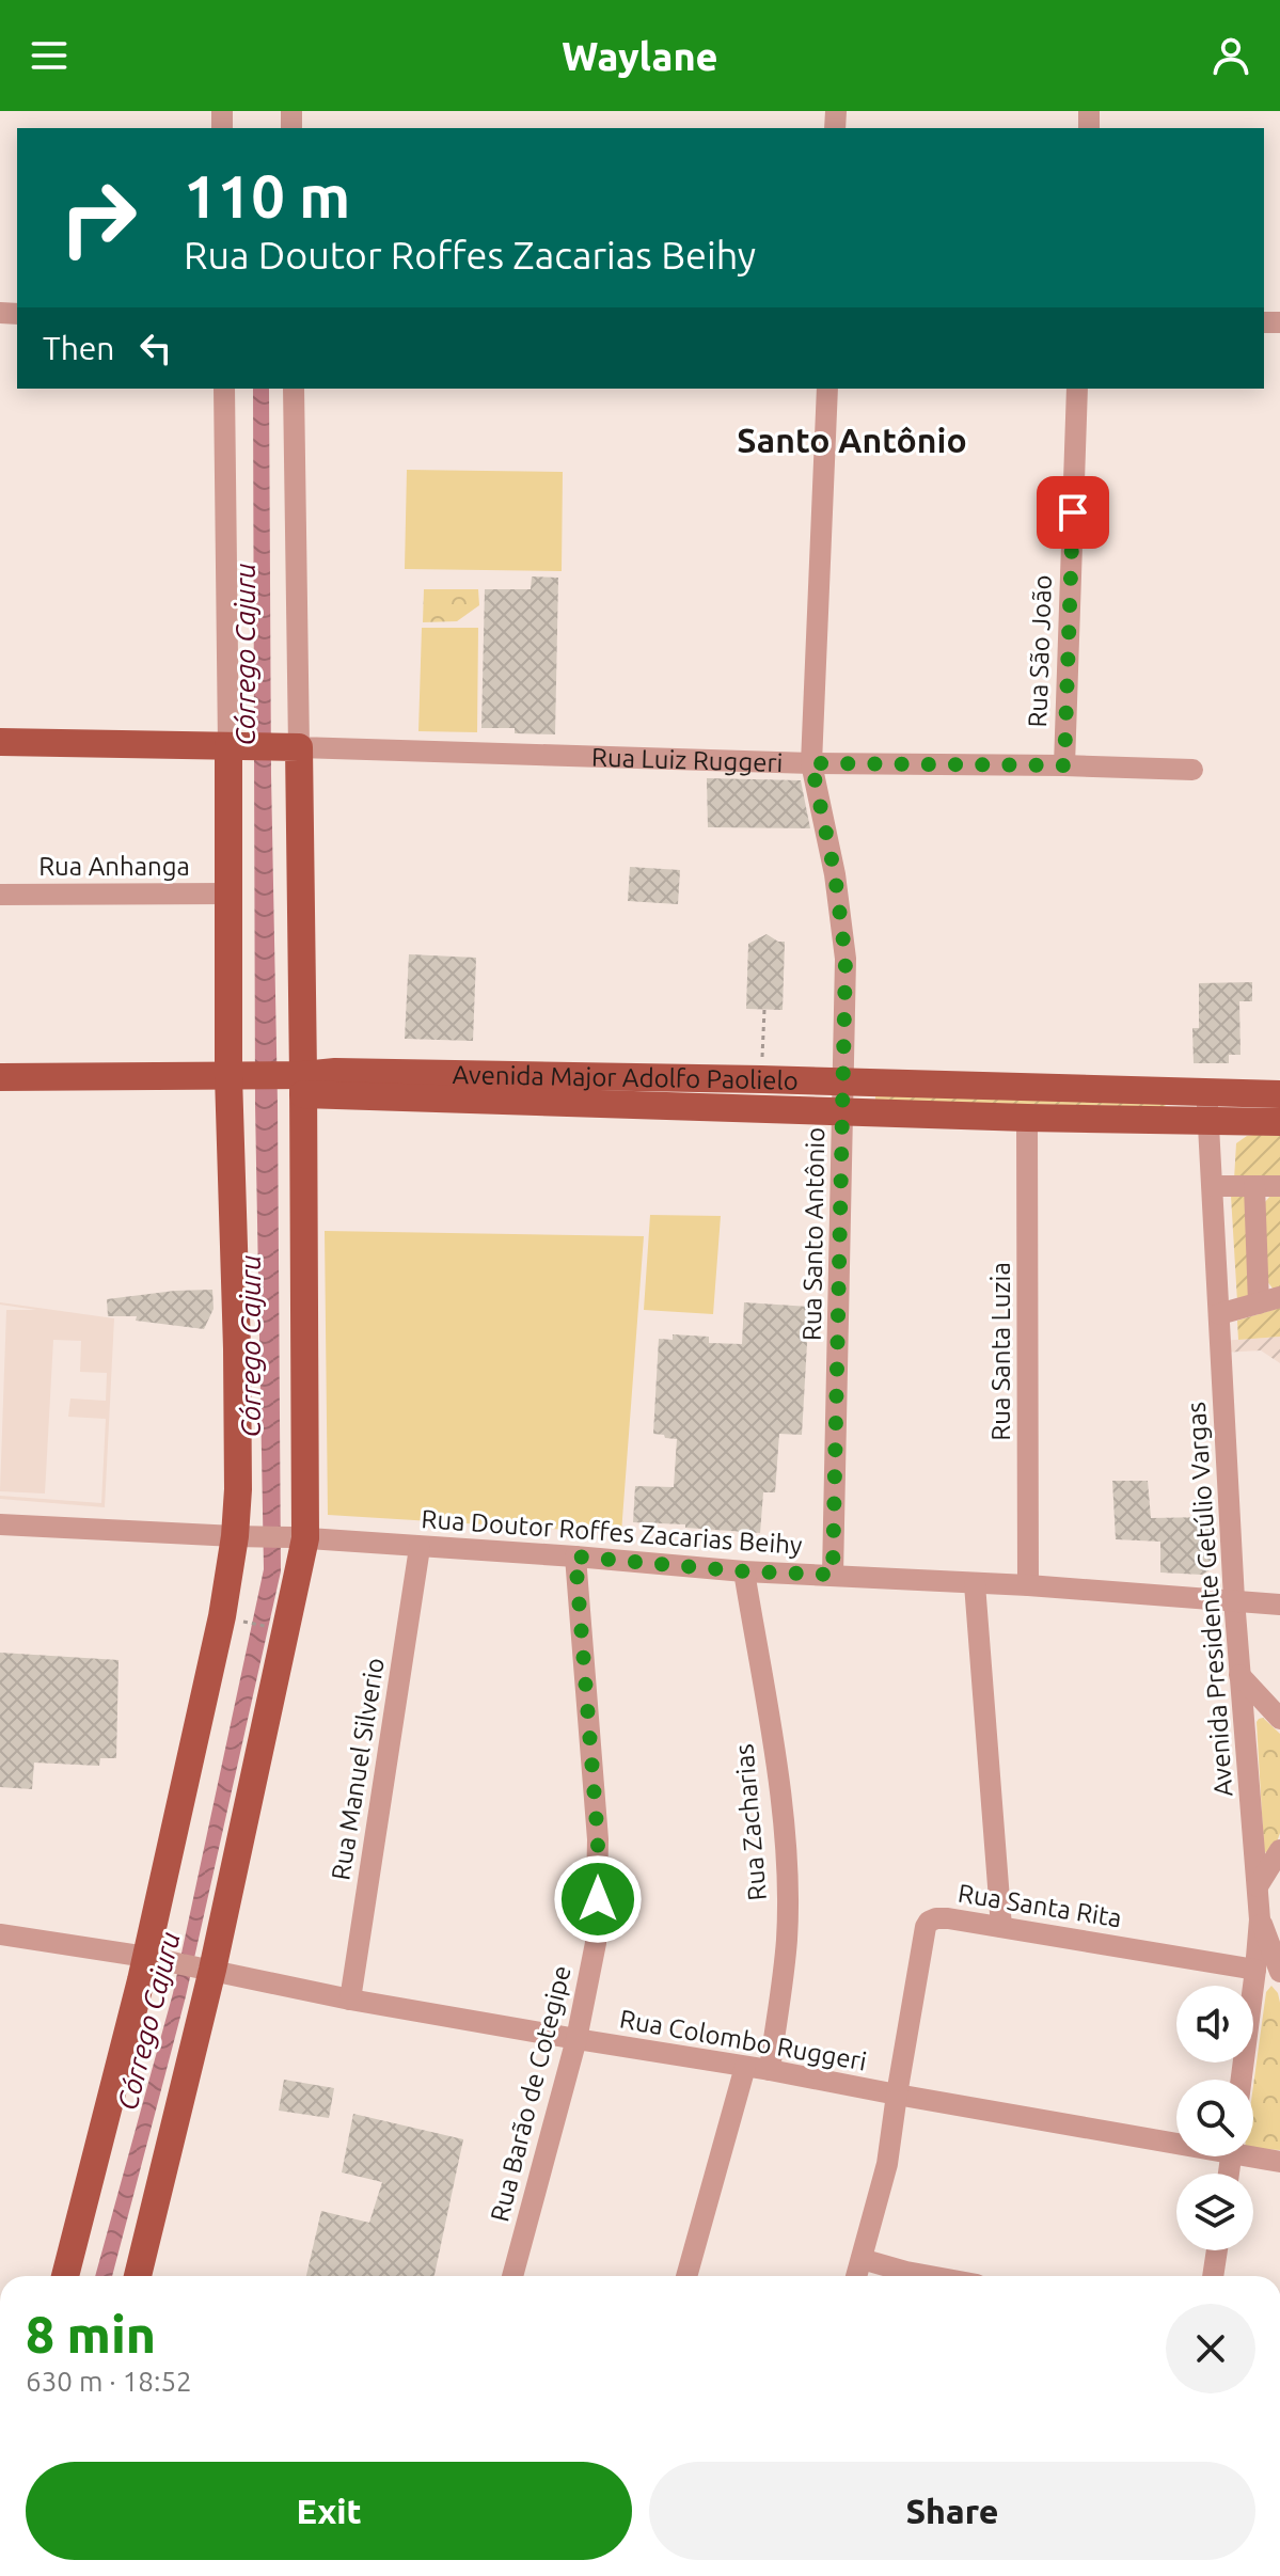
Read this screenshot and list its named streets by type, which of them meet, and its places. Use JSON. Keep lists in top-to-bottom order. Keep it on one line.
{"streets":{"main road":["Avenida Major Adolfo Paolielo"],"street":["Rua São João","Rua Luiz Ruggeri","Rua Anhanga","Rua Santo Antônio","Rua Santa Luzia","Rua Doutor Roffes Zacarias Beihy","Avenida Presidente Getúlio Vargas","Rua Manuel Silverio","Rua Zacharias","Rua Santa Rita","Rua Colombo Ruggeri","Rua Barão de Cotegipe"]},"crossings":[["Rua São João","Rua Luiz Ruggeri"],["Rua Luiz Ruggeri","Rua Santo Antônio"],["Avenida Major Adolfo Paolielo","Rua Santo Antônio"],["Avenida Major Adolfo Paolielo","Rua Santa Luzia"],["Avenida Major Adolfo Paolielo","Avenida Presidente Getúlio Vargas"],["Rua Santo Antônio","Rua Doutor Roffes Zacarias Beihy"],["Rua Santa Luzia","Rua Doutor Roffes Zacarias Beihy"],["Rua Doutor Roffes Zacarias Beihy","Avenida Presidente Getúlio Vargas"],["Rua Doutor Roffes Zacarias Beihy","Rua Manuel Silverio"],["Rua Doutor Roffes Zacarias Beihy","Rua Zacharias"],["Rua Doutor Roffes Zacarias Beihy","Rua Barão de Cotegipe"],["Avenida Presidente Getúlio Vargas","Rua Santa Rita"],["Rua Manuel Silverio","Rua Colombo Ruggeri"],["Rua Zacharias","Rua Colombo Ruggeri"],["Rua Santa Rita","Rua Colombo Ruggeri"],["Rua Colombo Ruggeri","Rua Barão de Cotegipe"]],"districts":["Santo Antônio"],"water":["Córrego Cajuru"],"page":{"header":"Waylane","turn":["110 m","Rua Doutor Roffes Zacarias Beihy"],"then":"Then","heading":["8 min","630 m · 18:52"],"buttons":["Exit","Share"]}}
